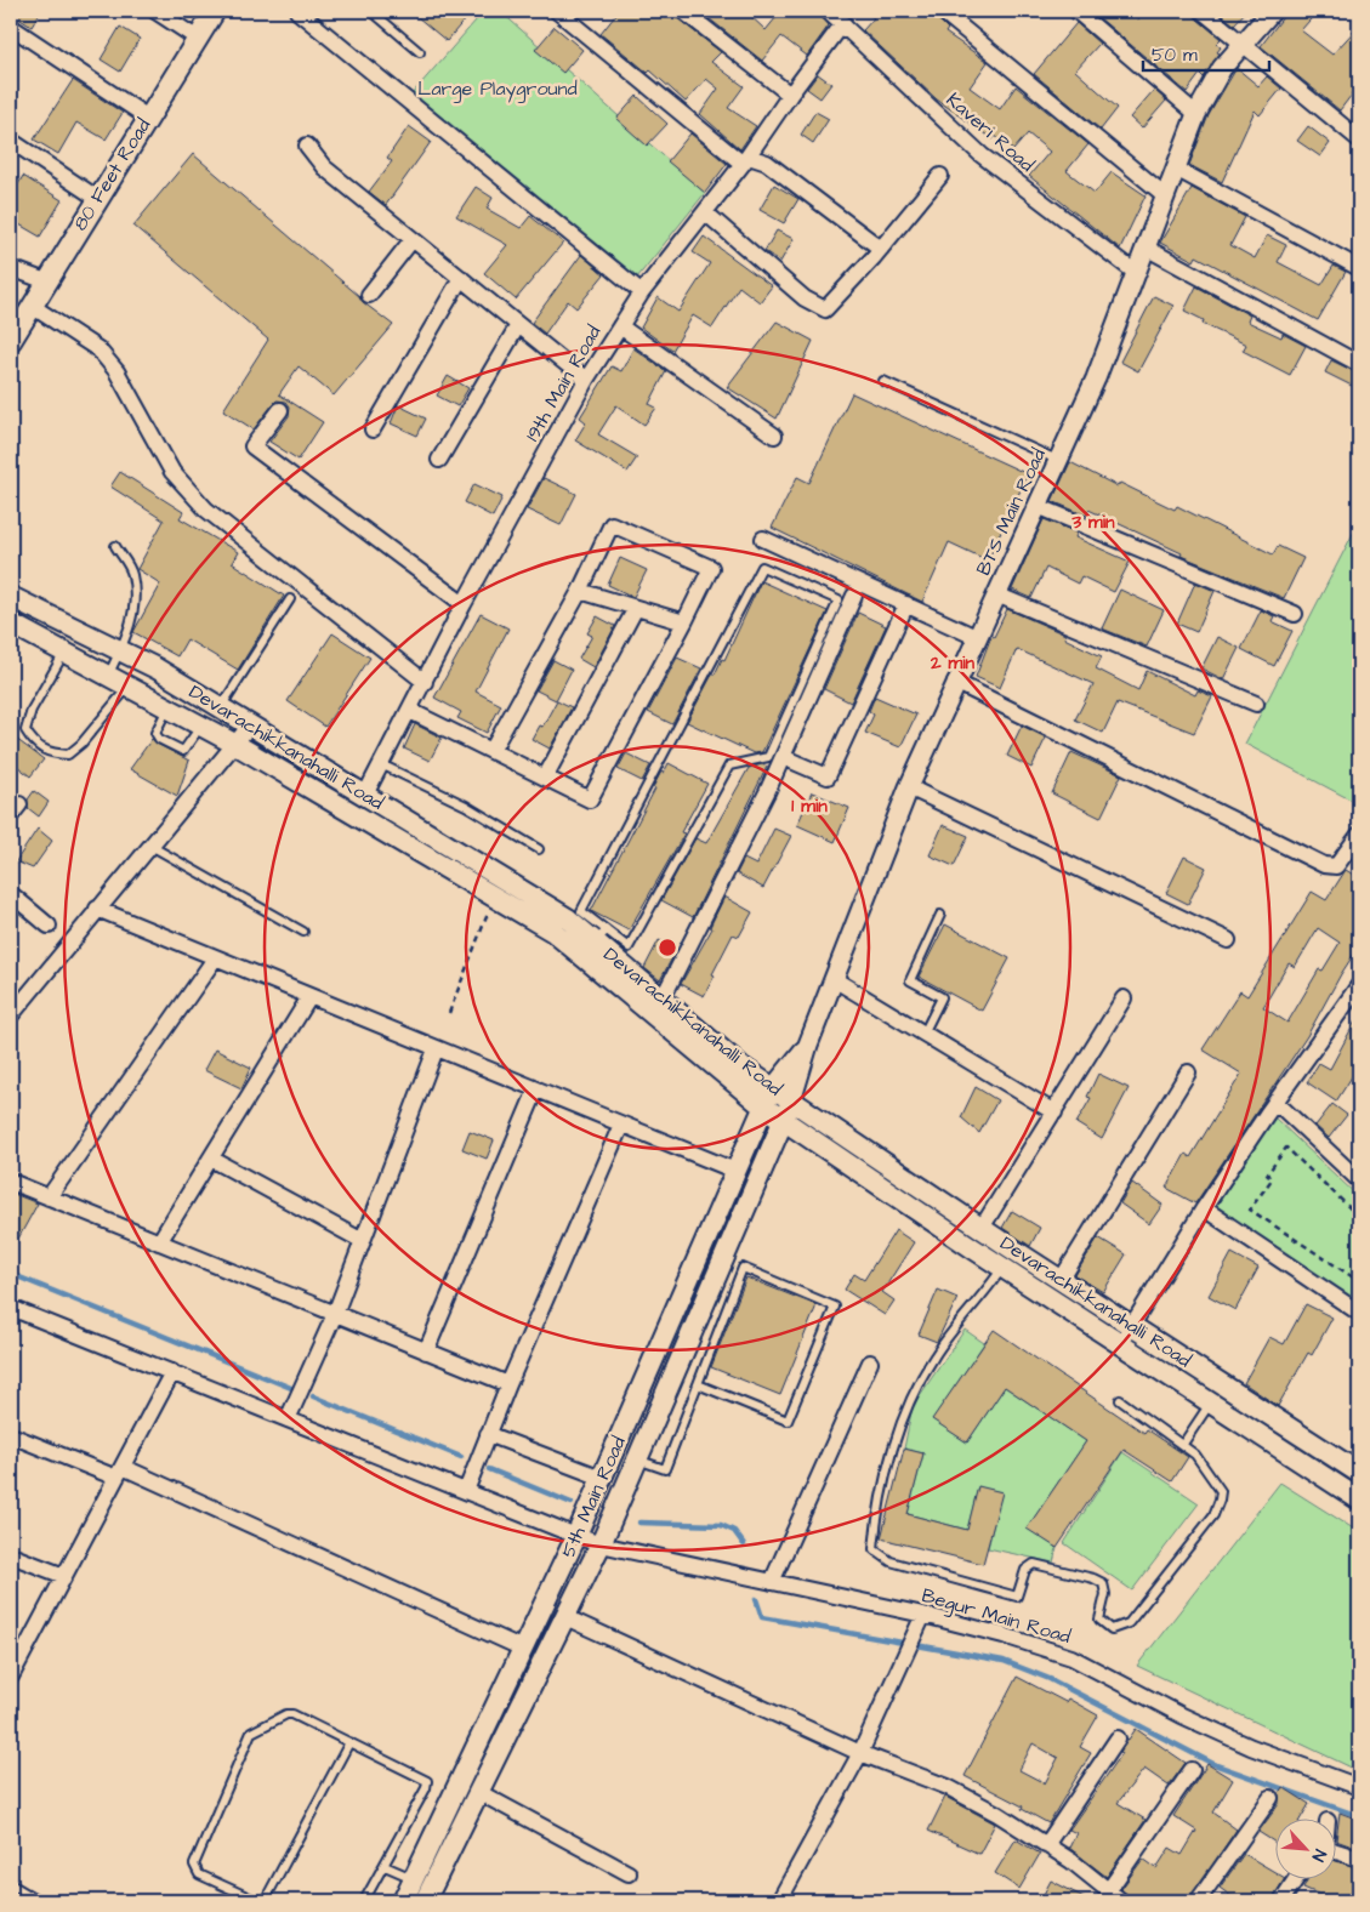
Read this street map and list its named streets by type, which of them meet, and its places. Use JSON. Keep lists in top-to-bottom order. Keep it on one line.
{"streets":{"main road":["80 Feet Road","Devarachikkanahalli Road","5th Main Road"],"street":["Kaveri Road","19th Main Road","BTS Main Road","Begur Main Road"]},"crossings":[["Kaveri Road","19th Main Road"],["Kaveri Road","BTS Main Road"],["19th Main Road","Devarachikkanahalli Road"],["BTS Main Road","Devarachikkanahalli Road"],["BTS Main Road","5th Main Road"],["Devarachikkanahalli Road","5th Main Road"],["5th Main Road","Begur Main Road"]],"parks":["Large Playground"],"scale_bar":"50 m","north":"bottom right","rings":["3 min","2 min","1 min"]}
